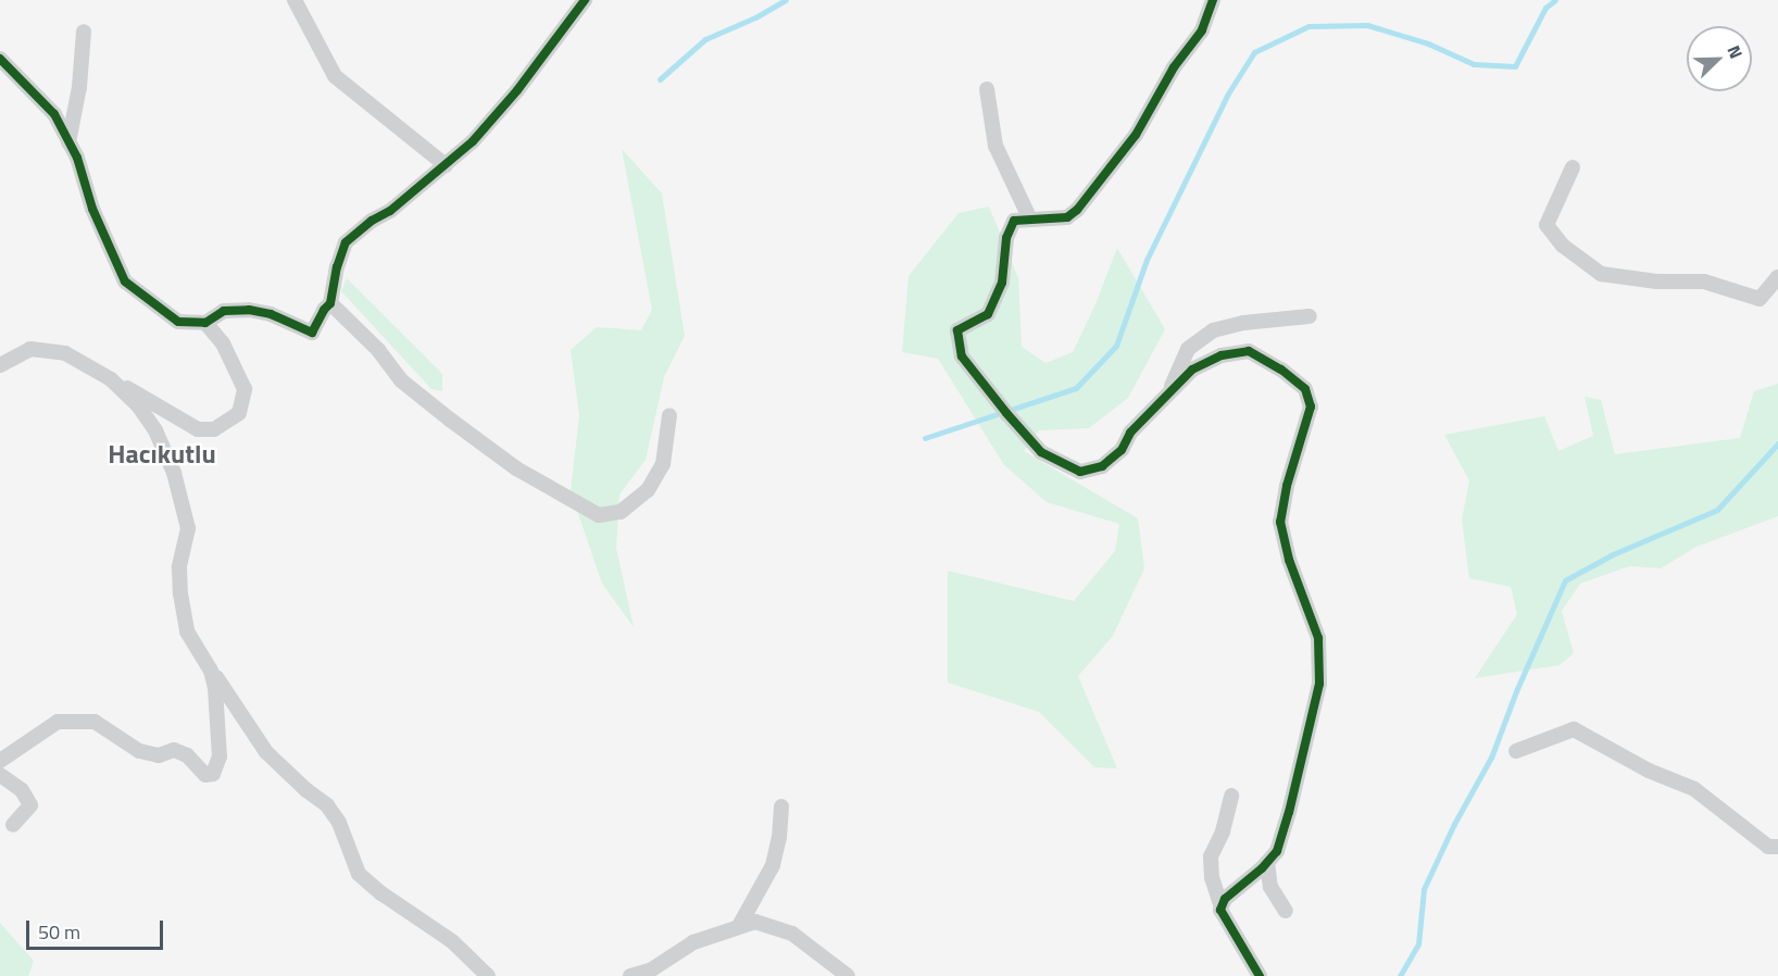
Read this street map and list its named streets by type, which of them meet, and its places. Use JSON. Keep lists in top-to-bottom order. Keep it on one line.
{"districts":["Hacıkutlu"],"scale_bar":"50 m","north":"top right"}
